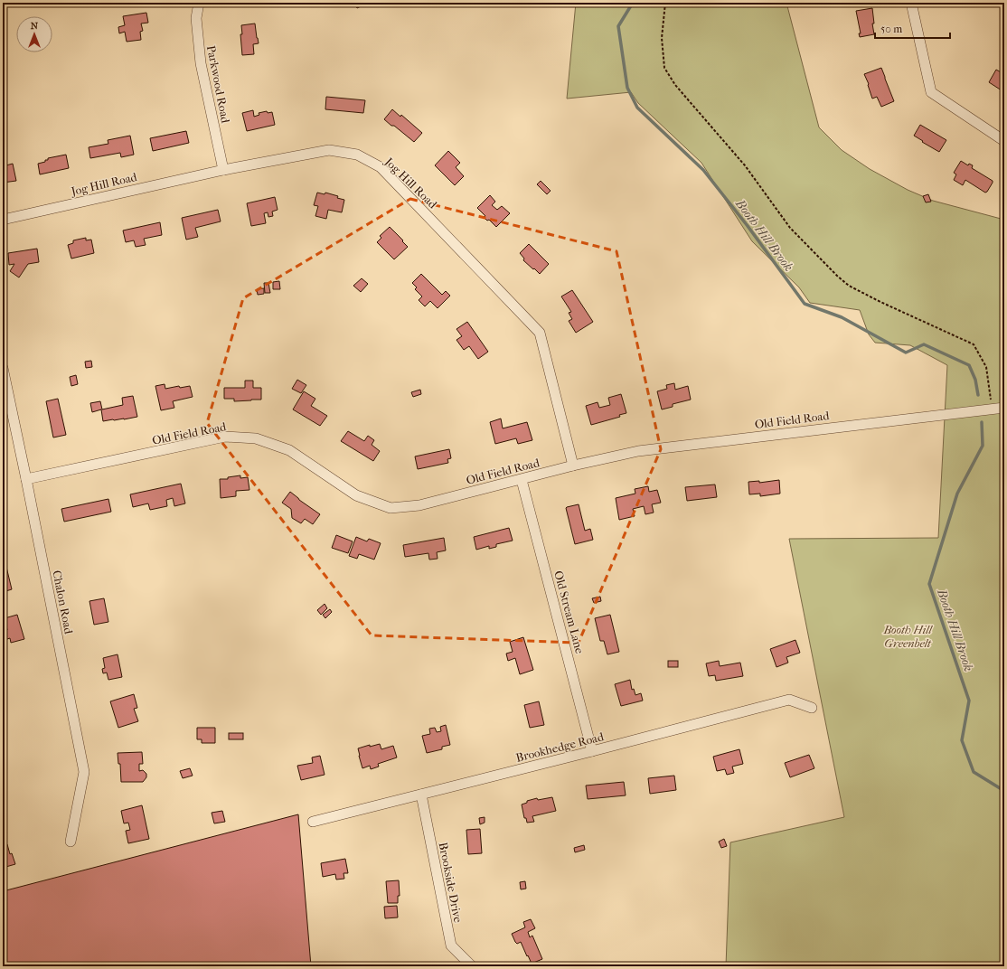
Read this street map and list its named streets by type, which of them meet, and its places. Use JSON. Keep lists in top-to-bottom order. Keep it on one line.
{"streets":{"street":["Parkwood Road","Jog Hill Road","Old Field Road","Chalon Road","Old Stream Lane","Brookhedge Road","Brookside Drive"]},"crossings":[["Parkwood Road","Jog Hill Road"],["Jog Hill Road","Old Field Road"],["Old Field Road","Chalon Road"],["Old Field Road","Old Stream Lane"],["Old Stream Lane","Brookhedge Road"],["Brookhedge Road","Brookside Drive"]],"water":["Booth Hill Brook"],"parks":["Booth Hill Greenbelt"],"scale_bar":"50 m","north":"top"}
